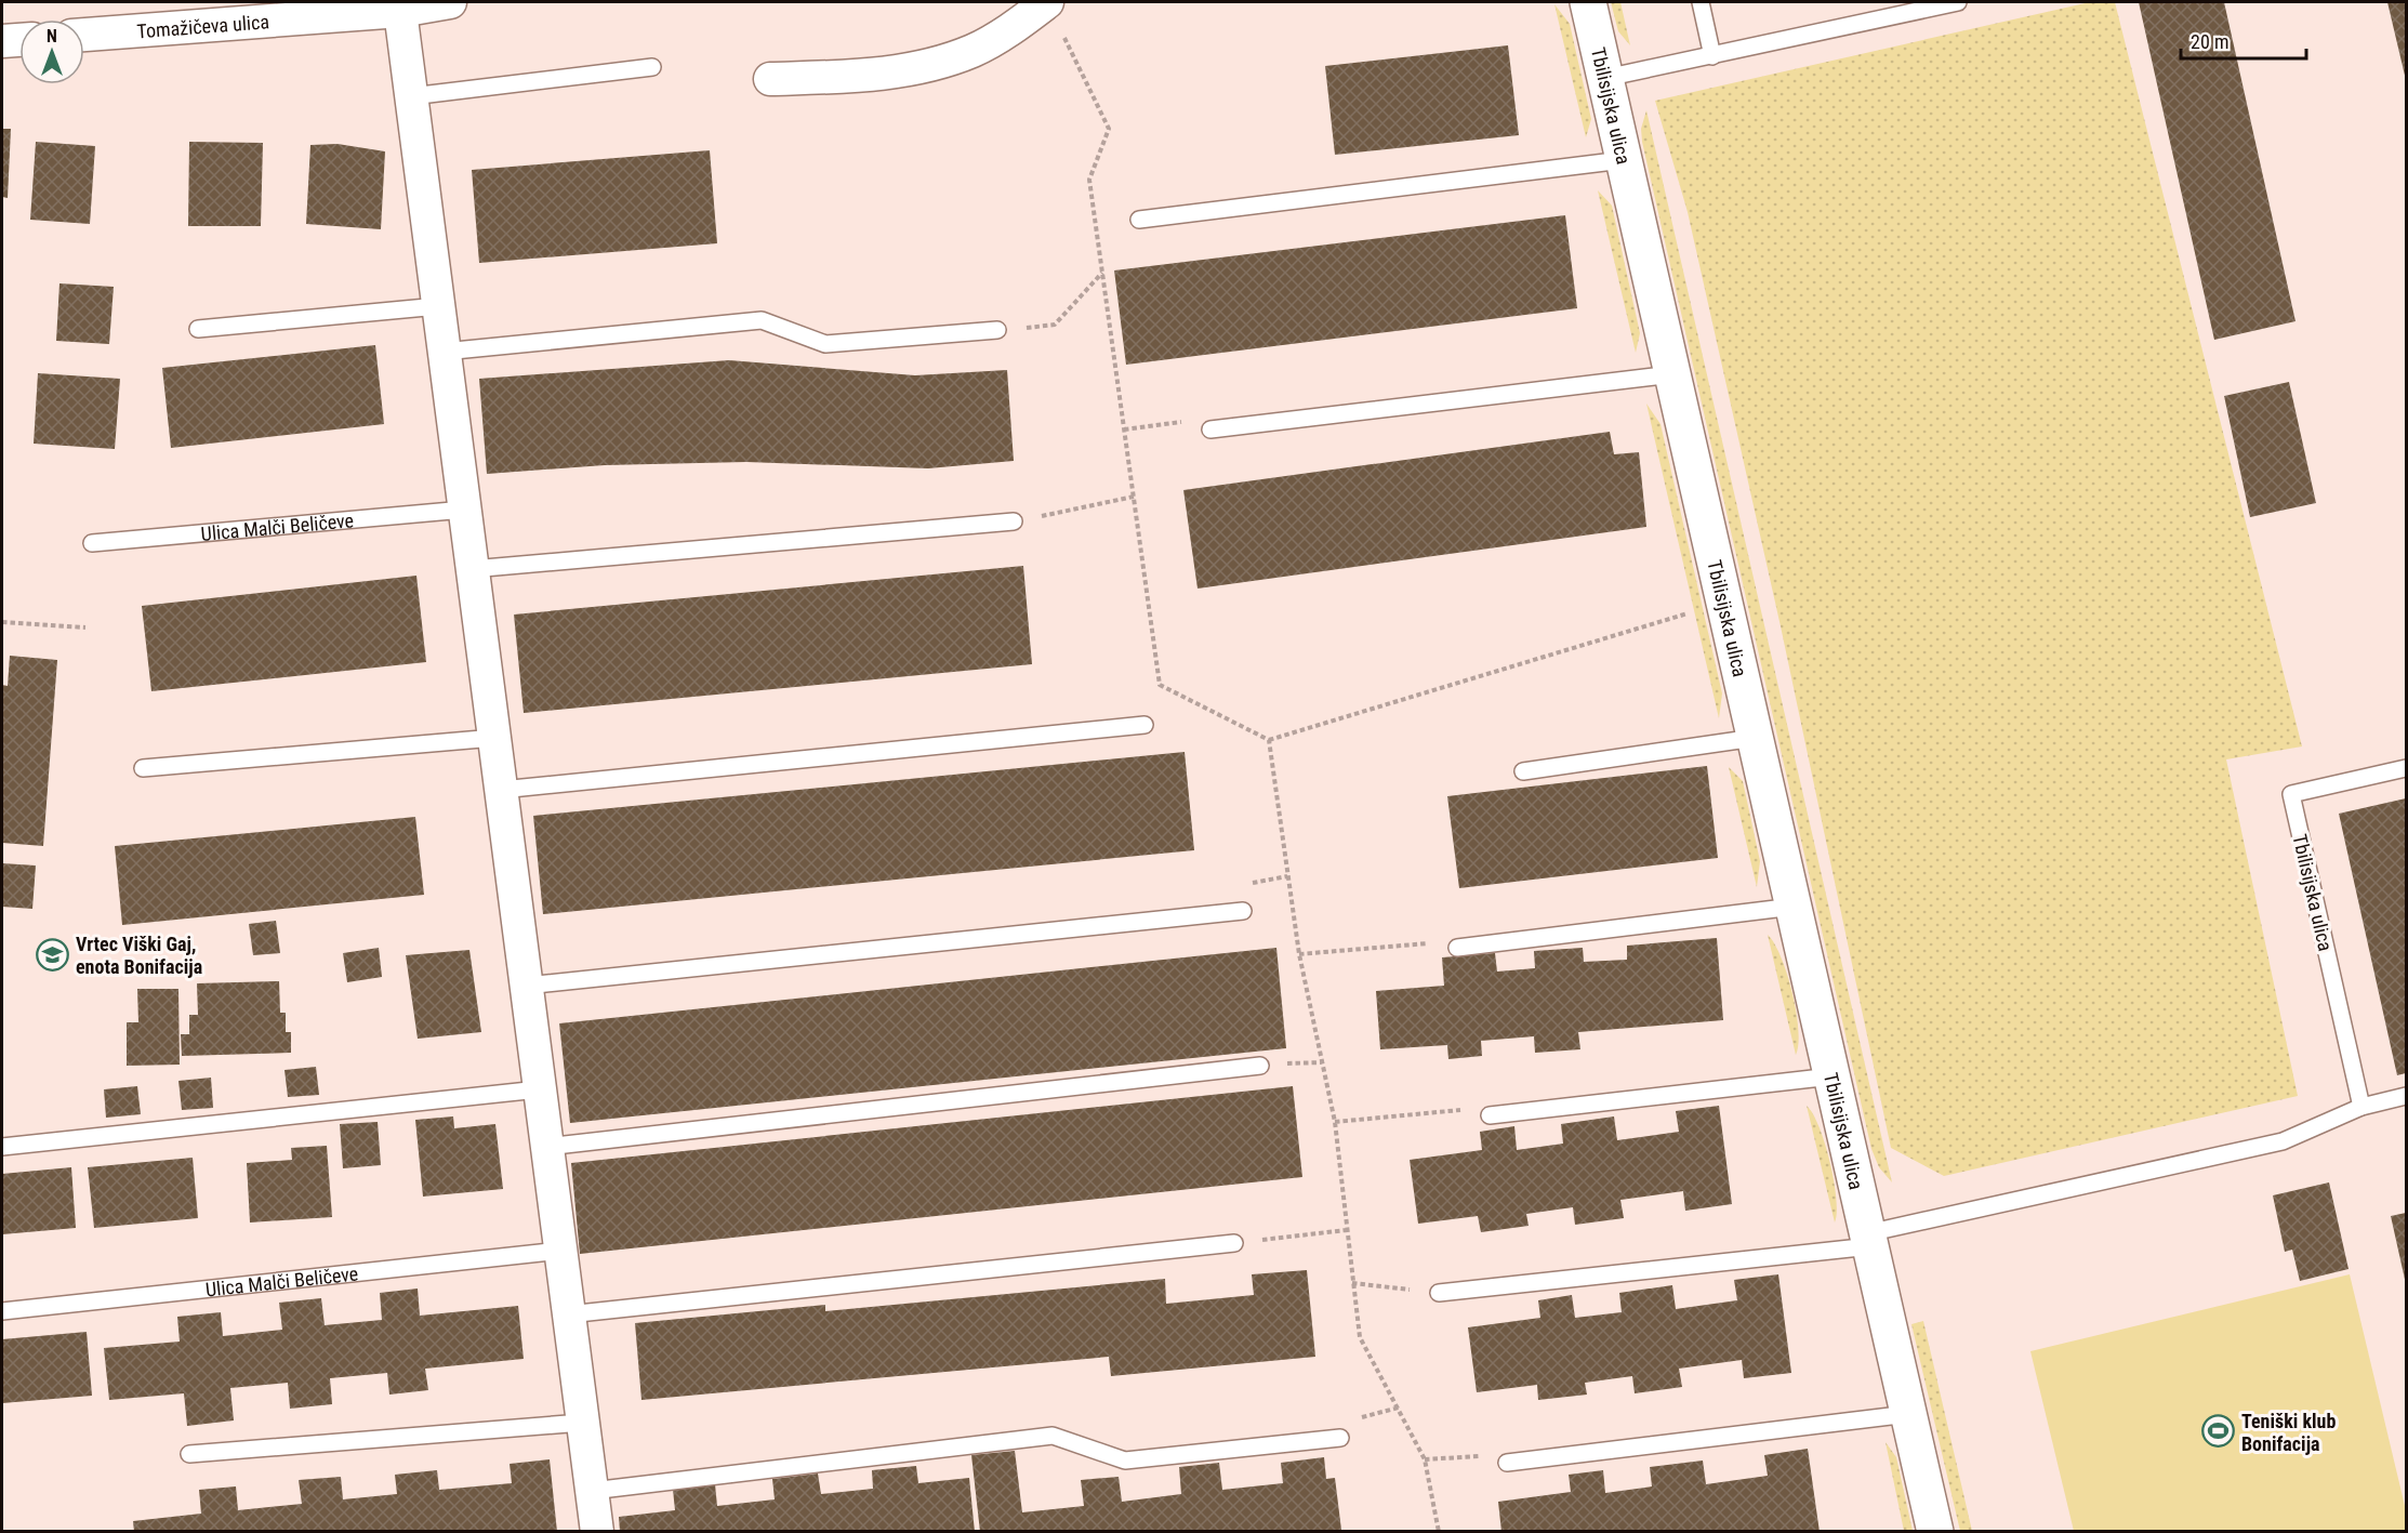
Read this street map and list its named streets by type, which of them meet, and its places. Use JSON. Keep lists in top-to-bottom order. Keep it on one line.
{"streets":{"street":["Tomažičeva ulica","Tbilisijska ulica"],"lane":["Ulica Malči Beličeve"]},"places":{"school or university":["Vrtec Viški Gaj, enota Bonifacija"],"sports":["Teniški klub Bonifacija"]},"scale_bar":"20 m","north":"top"}
